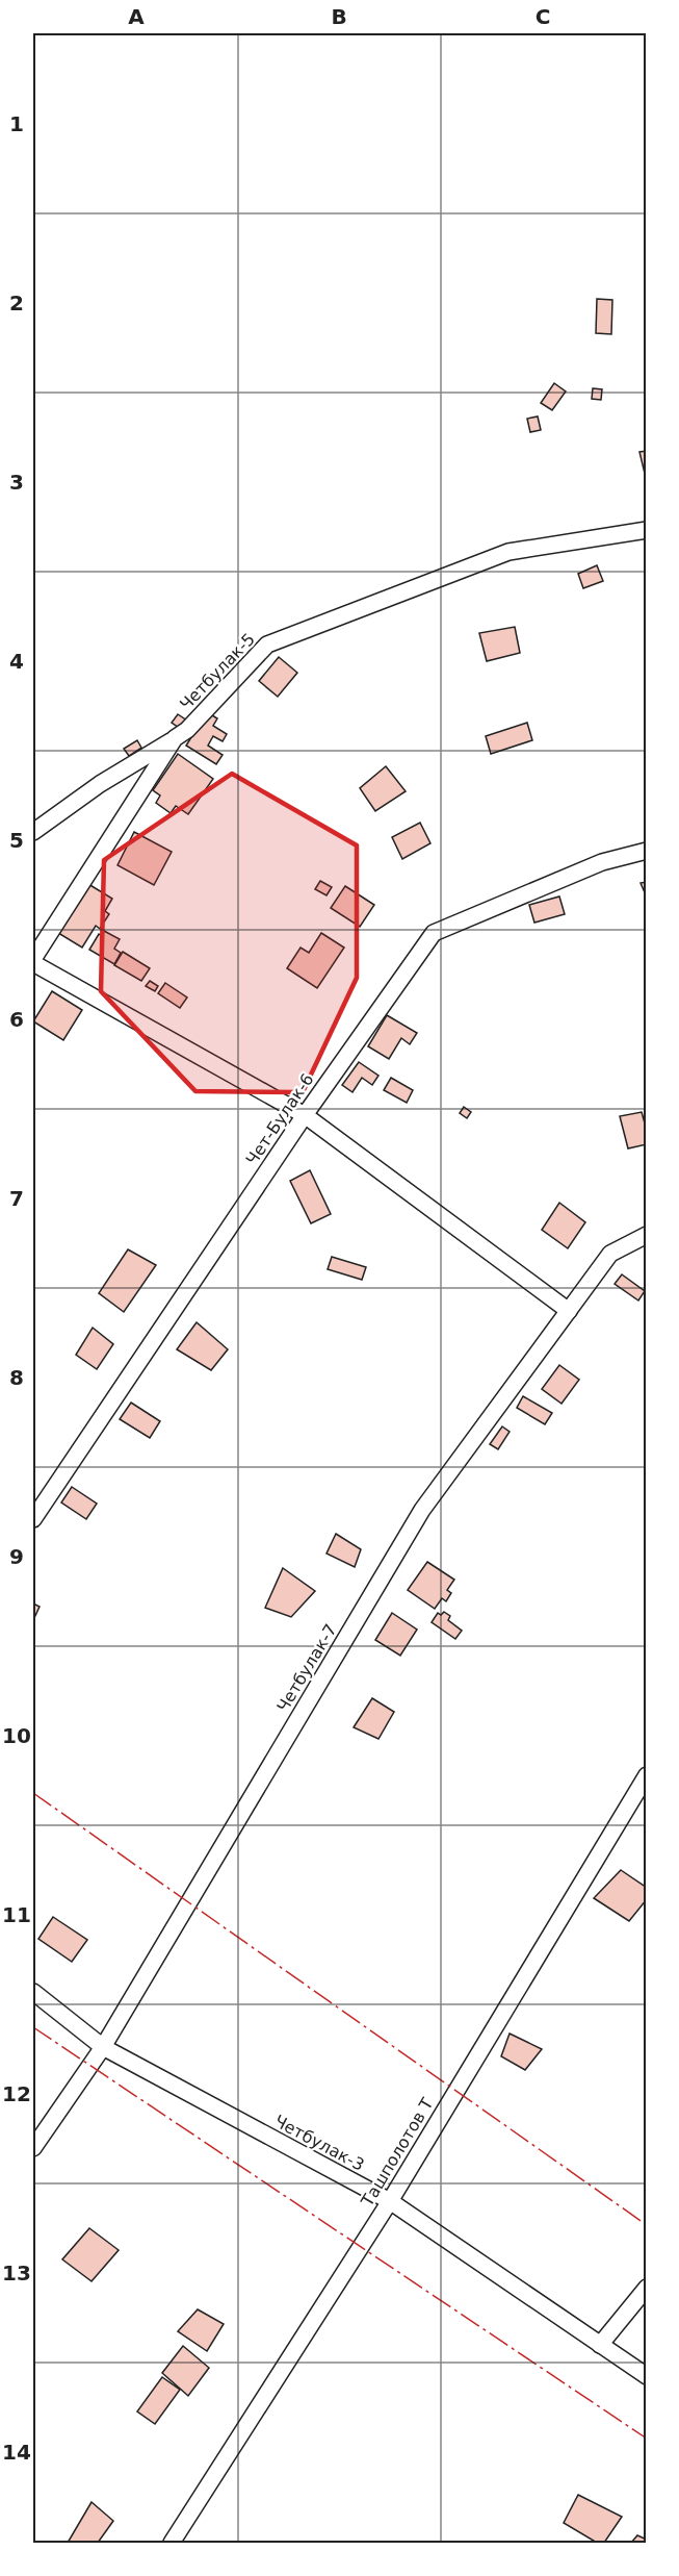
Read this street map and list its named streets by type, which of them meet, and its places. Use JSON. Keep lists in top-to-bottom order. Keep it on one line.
{"streets":{"street":["Четбулак-5","Чет-Булак-6","Четбулак-7","Четбулак-3","Ташполотов Т"]},"crossings":[["Четбулак-7","Четбулак-3"],["Четбулак-3","Ташполотов Т"]],"grid":{"columns":["A","B","C"],"rows":["1","2","3","4","5","6","7","8","9","10","11","12","13","14"]}}
